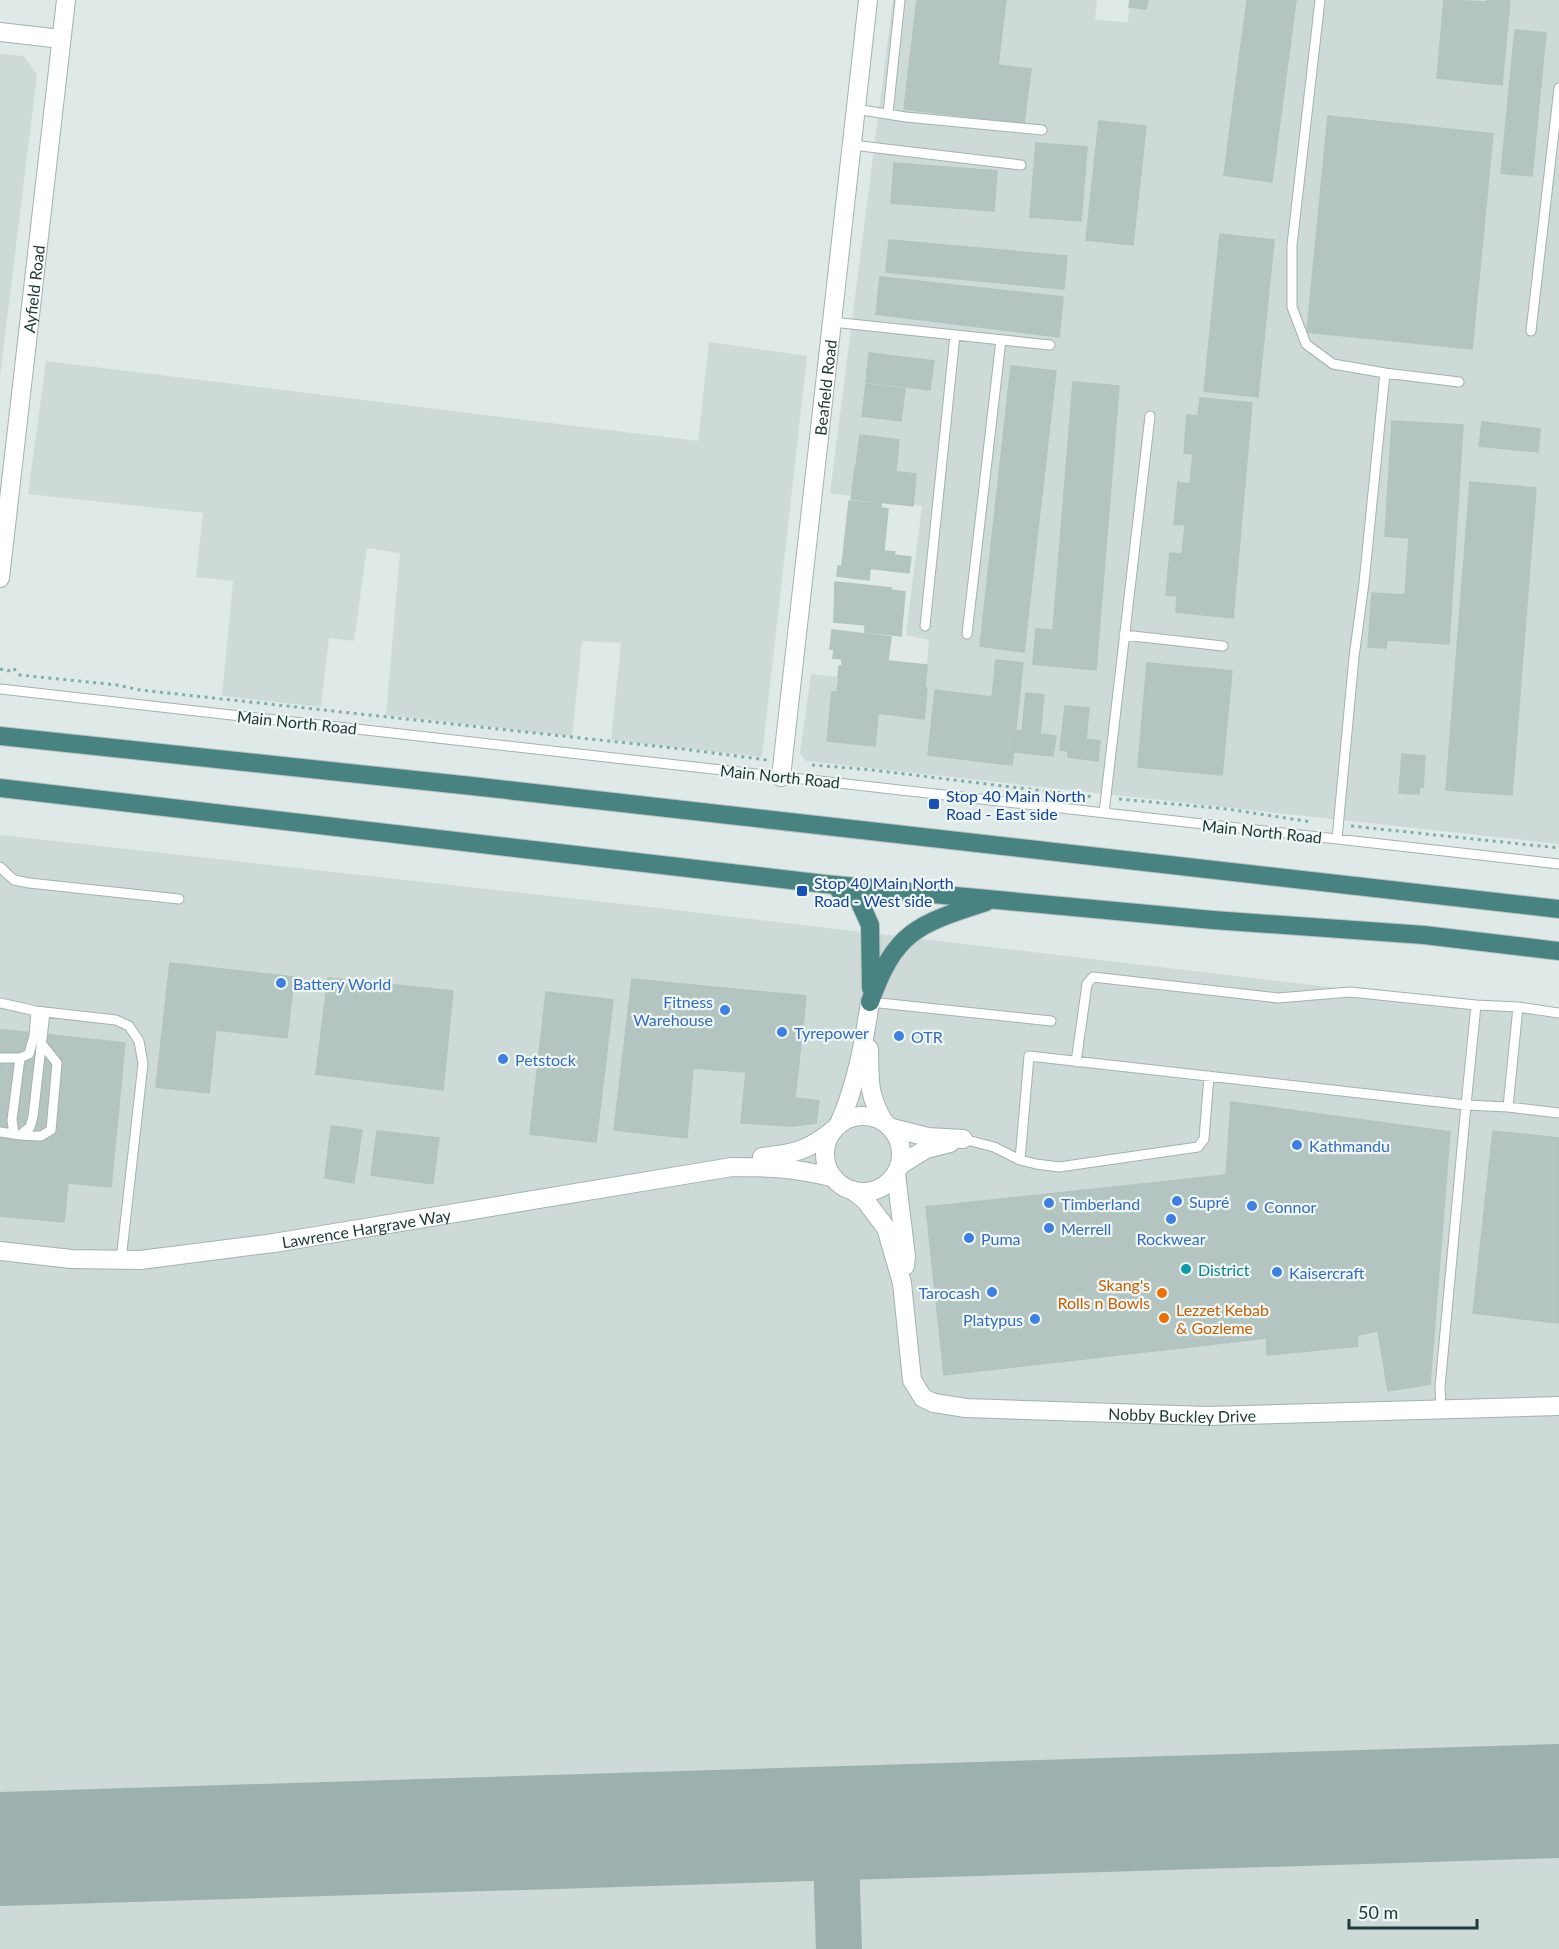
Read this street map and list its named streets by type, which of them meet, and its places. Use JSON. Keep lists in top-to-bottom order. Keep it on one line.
{"streets":{"street":["Ayfield Road","Beafield Road","Lawrence Hargrave Way","Nobby Buckley Drive"],"lane":["Main North Road"]},"crossings":[["Beafield Road","Main North Road"],["Lawrence Hargrave Way","Nobby Buckley Drive"]],"places":{"transit":["Stop 40 Main North Road - East side","Stop 40 Main North Road - West side"],"other":["Battery World","Fitness Warehouse","Tyrepower","OTR","Petstock","Kathmandu","Supré","Timberland","Connor","Rockwear","Merrell","Puma","District","Kaisercraft","Tarocash","Skang's Rolls n Bowls","Lezzet Kebab & Gozleme","Platypus"]},"scale_bar":"50 m"}
